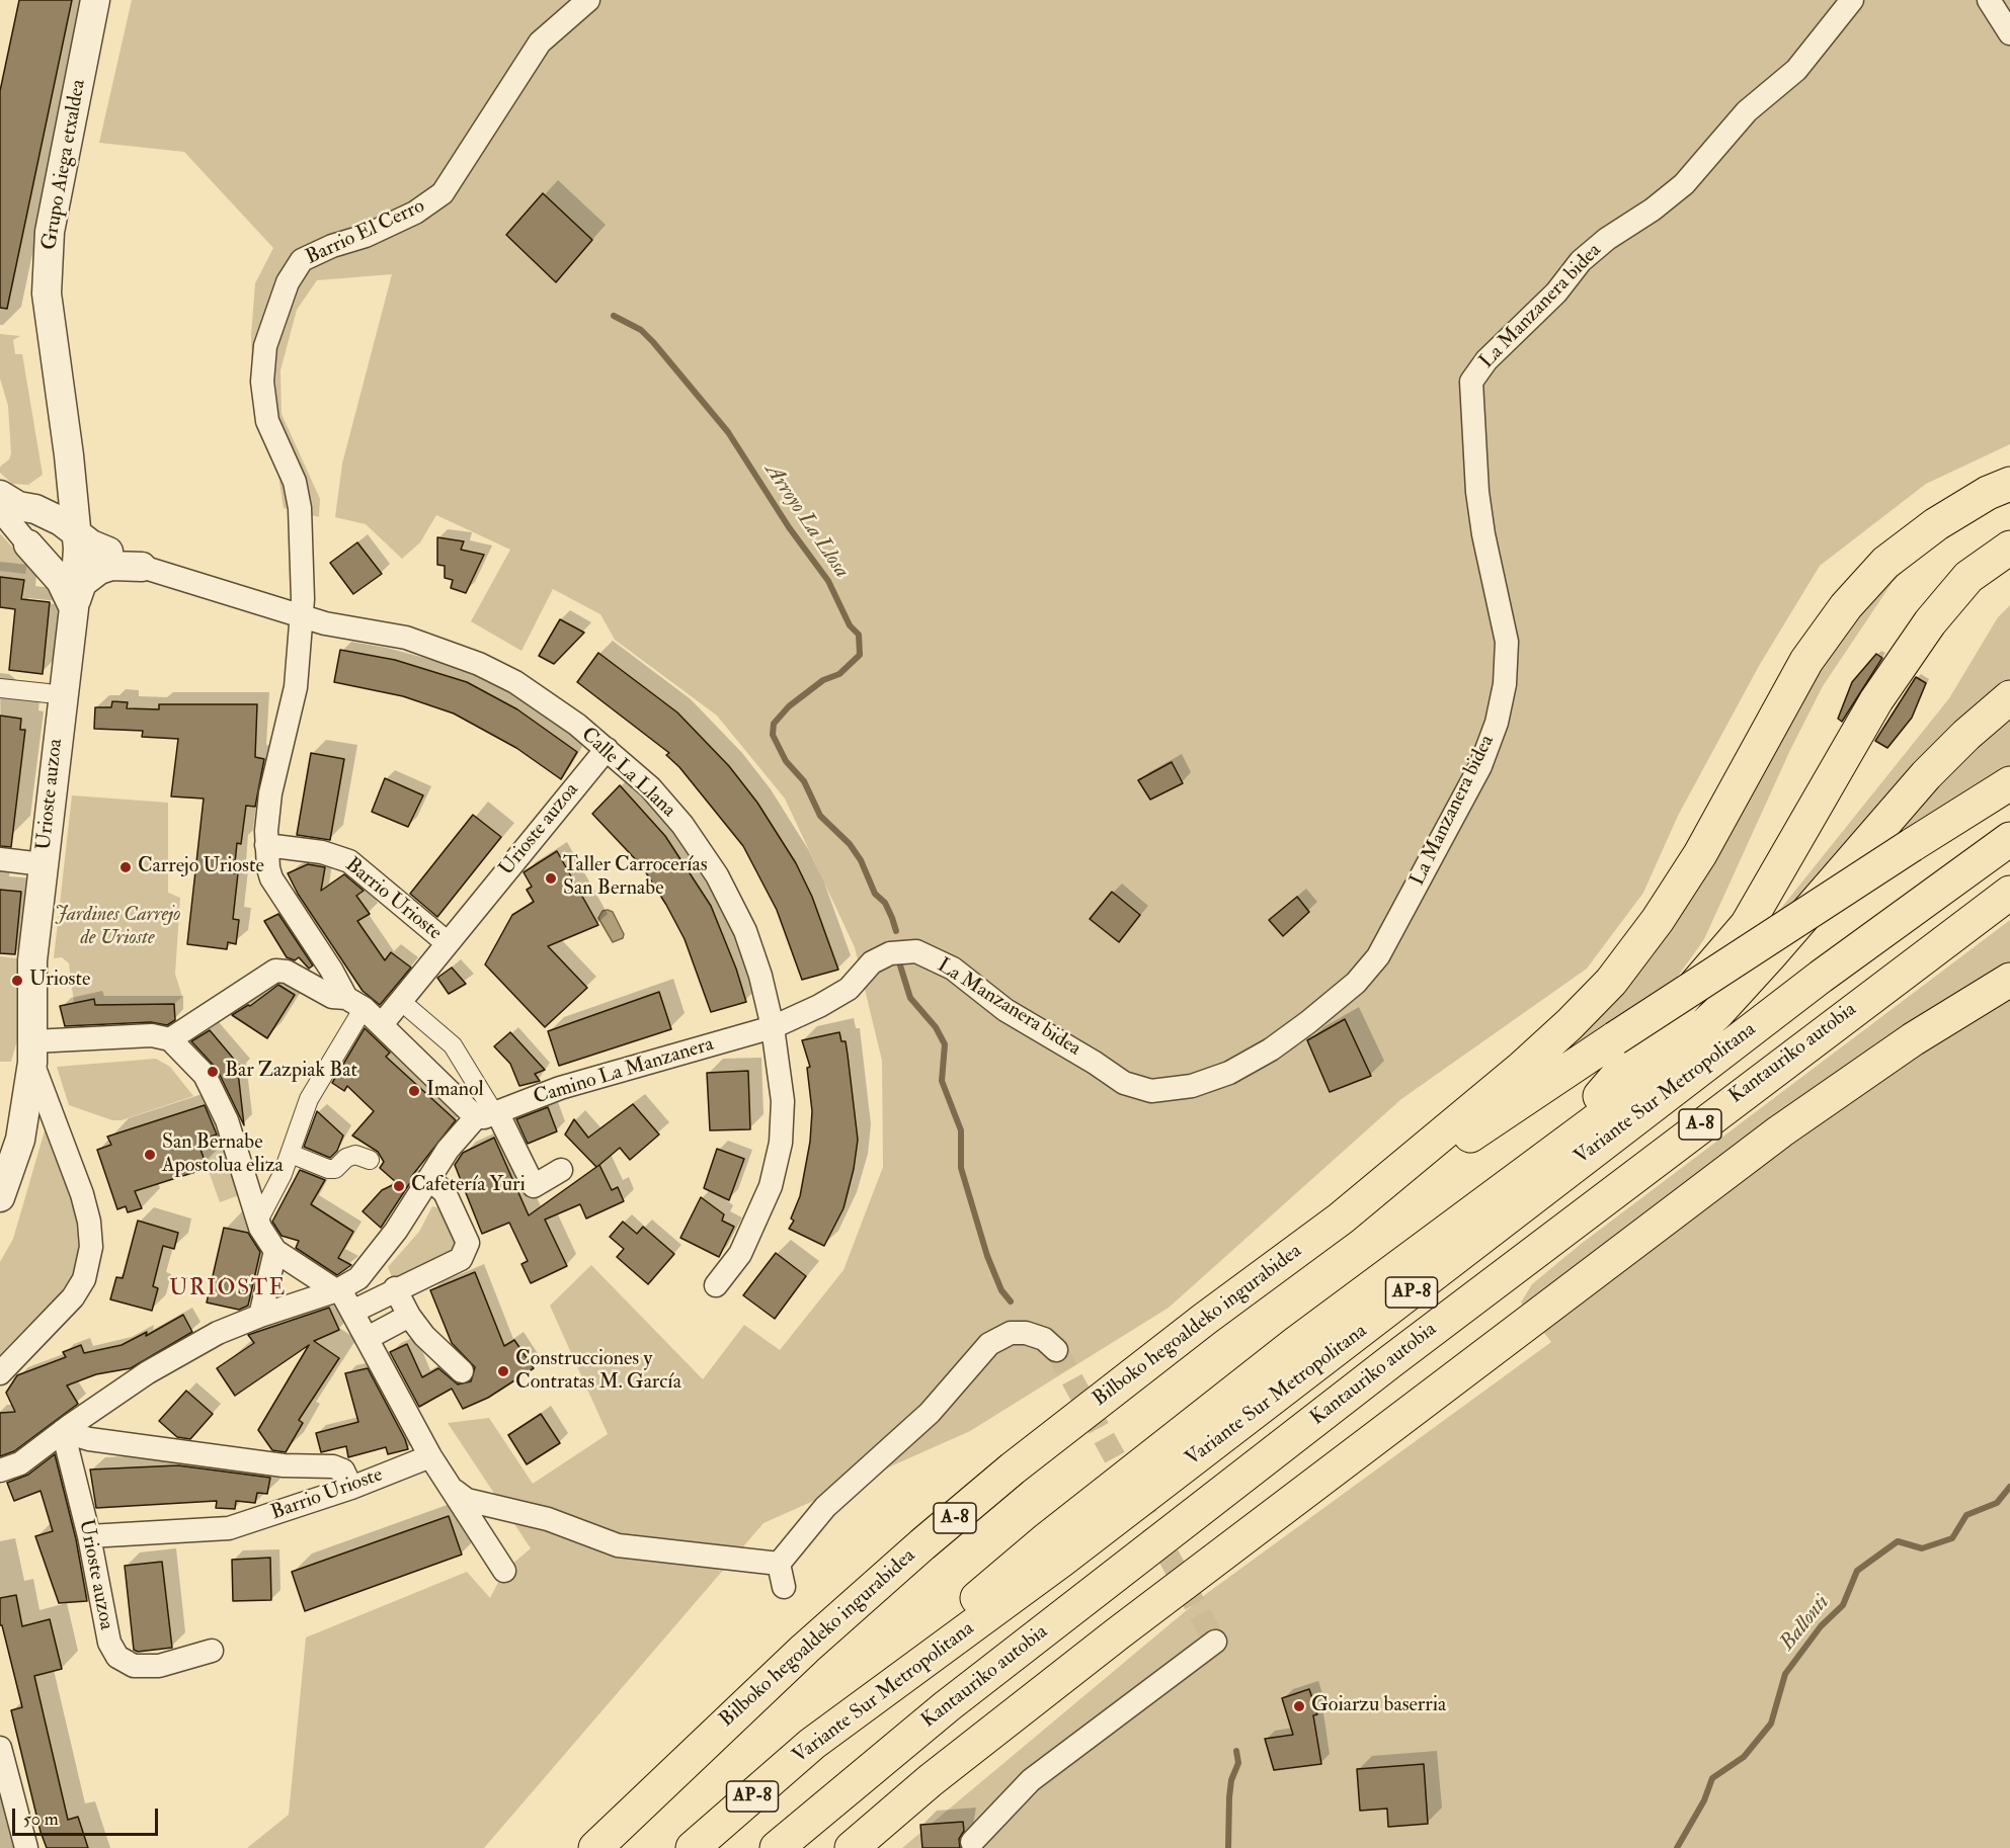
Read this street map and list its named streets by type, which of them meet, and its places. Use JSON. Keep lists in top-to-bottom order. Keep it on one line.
{"streets":{"highway":["Kantauriko autobia","Variante Sur Metropolitana","A-8","AP-8","Bilboko hegoaldeko ingurabidea"],"street":["Grupo Aiega etxaldea","Barrio El Cerro","La Manzanera bidea","Calle La Llana","Urioste auzoa","Barrio Urioste","Camino La Manzanera"]},"crossings":[["Grupo Aiega etxaldea","Urioste auzoa"],["Barrio El Cerro","Calle La Llana"],["La Manzanera bidea","Calle La Llana"],["La Manzanera bidea","Camino La Manzanera"],["Calle La Llana","Urioste auzoa"],["Calle La Llana","Camino La Manzanera"],["Urioste auzoa","Barrio Urioste"],["A-8","Bilboko hegoaldeko ingurabidea"]],"districts":["URIOSTE"],"water":["Arroyo La Llosa","Ballonti"],"parks":["Jardines Carrejo de Urioste"],"places":["Carrejo Urioste","Taller Carrocerías San Bernabe","Urioste","Bar Zazpiak Bat","Imanol","San Bernabe Apostolua eliza","Cafetería Yuri","Construcciones y Contratas M. García","Goiarzu baserria"],"scale_bar":"50 m"}
